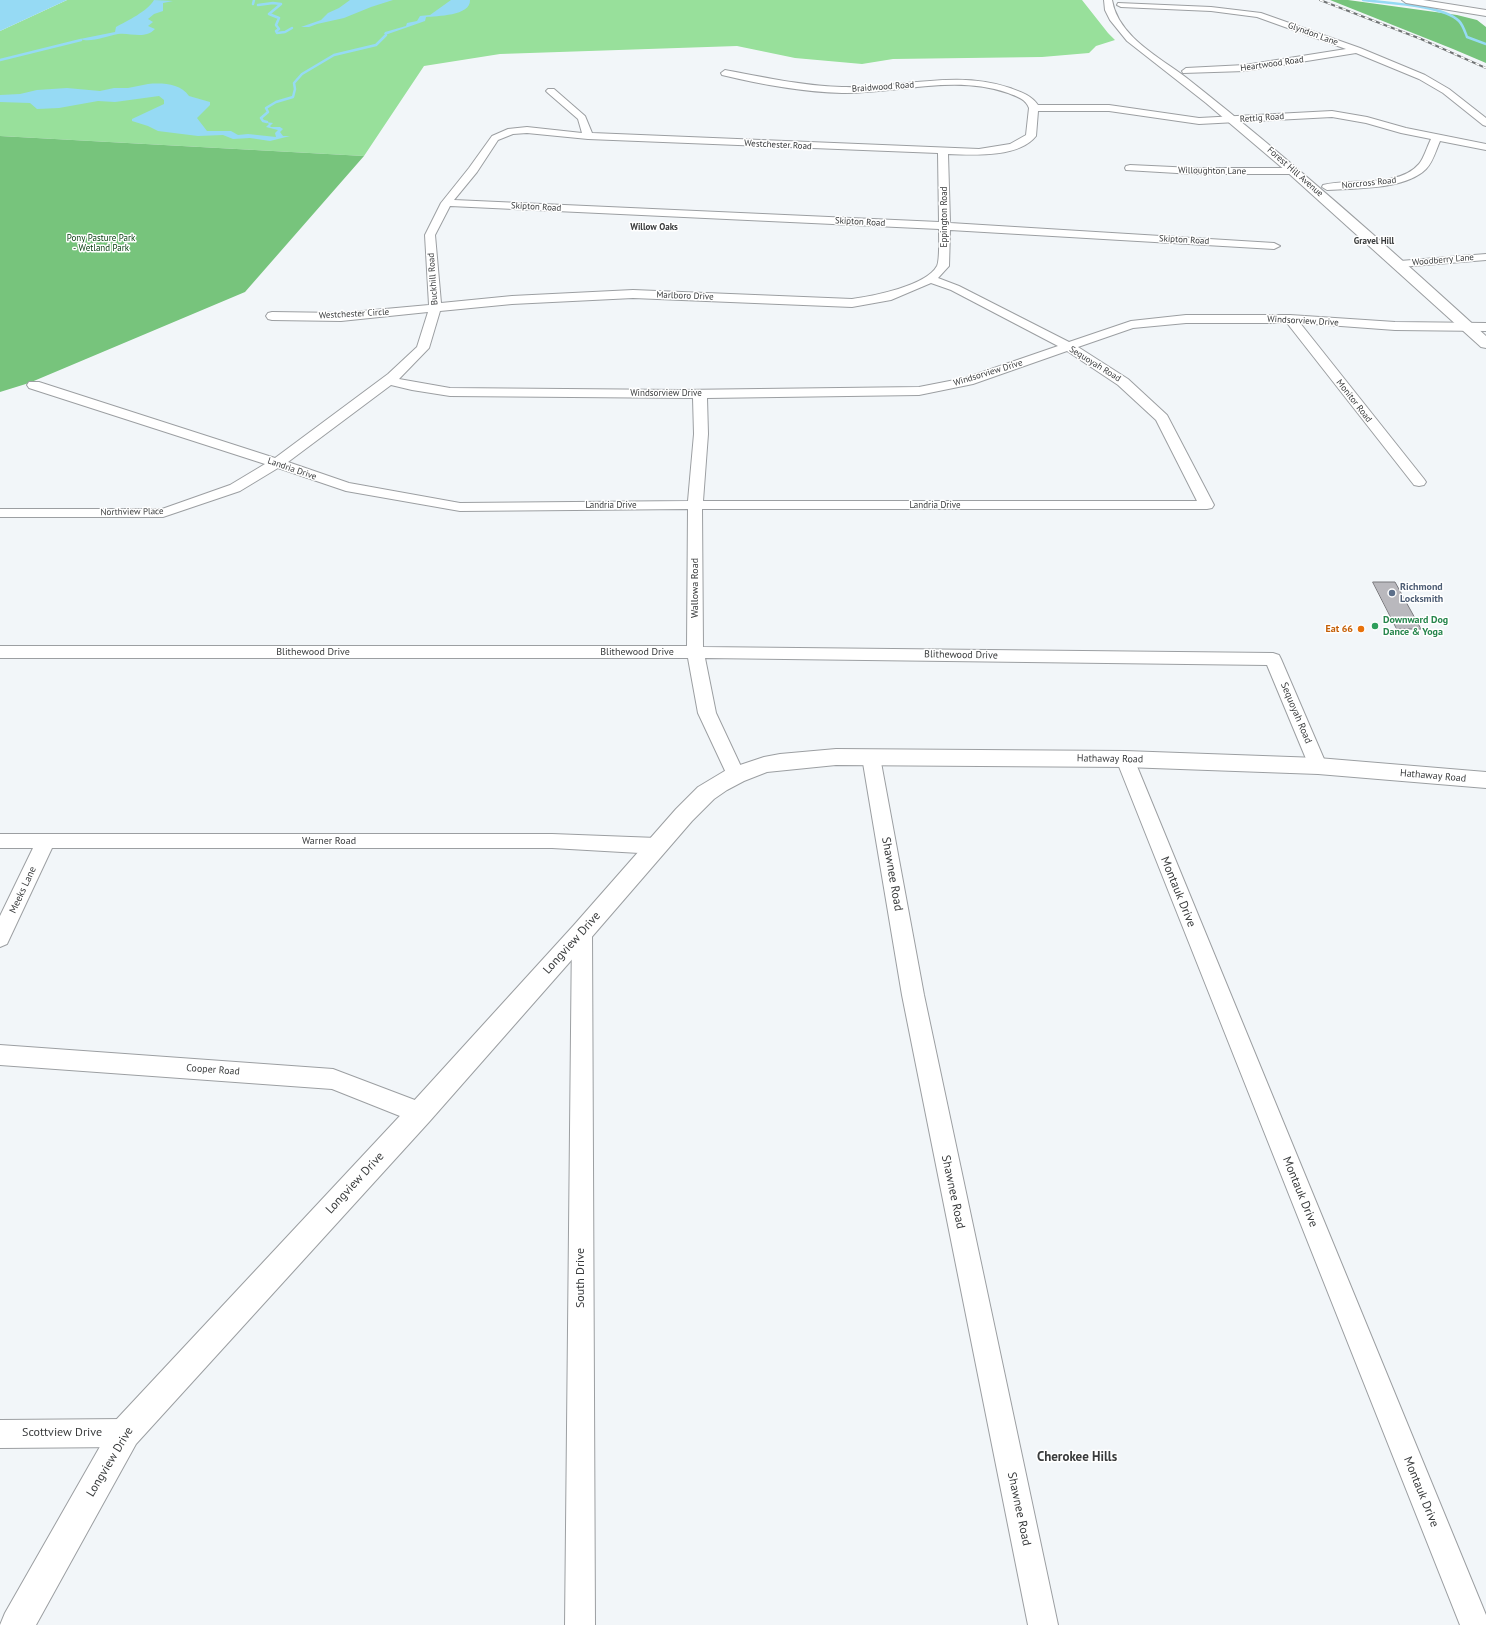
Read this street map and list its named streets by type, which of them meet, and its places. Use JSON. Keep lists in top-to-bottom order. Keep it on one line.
{"streets":{"main road":["Forest Hill Avenue","Hathaway Road","Longview Drive"],"street":["Glyndon Lane","Heartwood Road","Braidwood Road","Rettig Road","Westchester Road","Willoughton Lane","Norcross Road","Skipton Road","Eppington Road","Woodberry Lane","Buckhill Road","Marlboro Drive","Westchester Circle","Windsorview Drive","Sequoyah Road","Monitor Road","Landria Drive","Northview Place","Wallowa Road","Blithewood Drive","Warner Road","Shawnee Road","Meeks Lane","Montauk Drive","Cooper Road","South Drive","Scottview Drive"]},"crossings":[["Glyndon Lane","Heartwood Road"],["Heartwood Road","Forest Hill Avenue"],["Braidwood Road","Rettig Road"],["Braidwood Road","Westchester Road"],["Rettig Road","Westchester Road"],["Rettig Road","Forest Hill Avenue"],["Rettig Road","Norcross Road"],["Westchester Road","Eppington Road"],["Westchester Road","Buckhill Road"],["Willoughton Lane","Forest Hill Avenue"],["Forest Hill Avenue","Norcross Road"],["Forest Hill Avenue","Woodberry Lane"],["Forest Hill Avenue","Windsorview Drive"],["Skipton Road","Eppington Road"],["Skipton Road","Buckhill Road"],["Eppington Road","Marlboro Drive"],["Eppington Road","Sequoyah Road"],["Buckhill Road","Marlboro Drive"],["Buckhill Road","Westchester Circle"],["Buckhill Road","Windsorview Drive"],["Buckhill Road","Landria Drive"],["Buckhill Road","Northview Place"],["Marlboro Drive","Westchester Circle"],["Marlboro Drive","Sequoyah Road"],["Windsorview Drive","Sequoyah Road"],["Windsorview Drive","Monitor Road"],["Windsorview Drive","Wallowa Road"],["Sequoyah Road","Landria Drive"],["Sequoyah Road","Blithewood Drive"],["Sequoyah Road","Hathaway Road"],["Landria Drive","Northview Place"],["Landria Drive","Wallowa Road"],["Wallowa Road","Blithewood Drive"],["Wallowa Road","Hathaway Road"],["Wallowa Road","Longview Drive"],["Hathaway Road","Shawnee Road"],["Hathaway Road","Montauk Drive"],["Hathaway Road","Longview Drive"],["Warner Road","Meeks Lane"],["Warner Road","Longview Drive"],["Longview Drive","Cooper Road"],["Longview Drive","South Drive"],["Longview Drive","Scottview Drive"]],"districts":["Willow Oaks","Gravel Hill","Cherokee Hills"],"parks":["Pony Pasture Park - Wetland Park"],"places":["Richmond Locksmith","Downward Dog Dance & Yoga","Eat 66"]}
